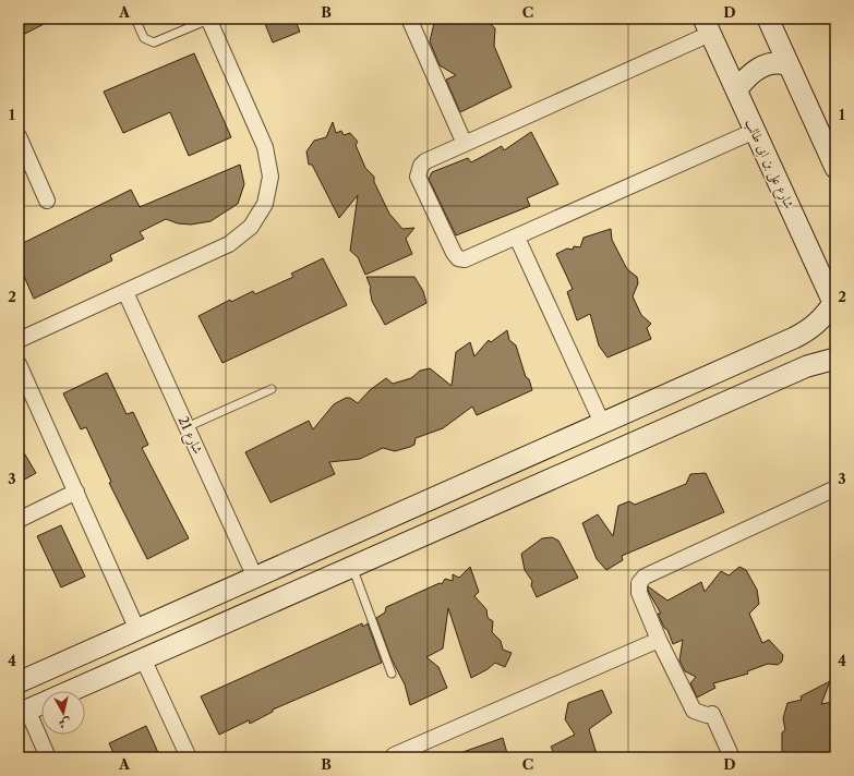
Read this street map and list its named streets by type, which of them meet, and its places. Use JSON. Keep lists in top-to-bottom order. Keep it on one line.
{"streets":{"street":["شارع على بن ابى طالب","شارع 21"]},"north":"bottom","grid":{"columns":["A","B","C","D"],"rows":["1","2","3","4"]}}
